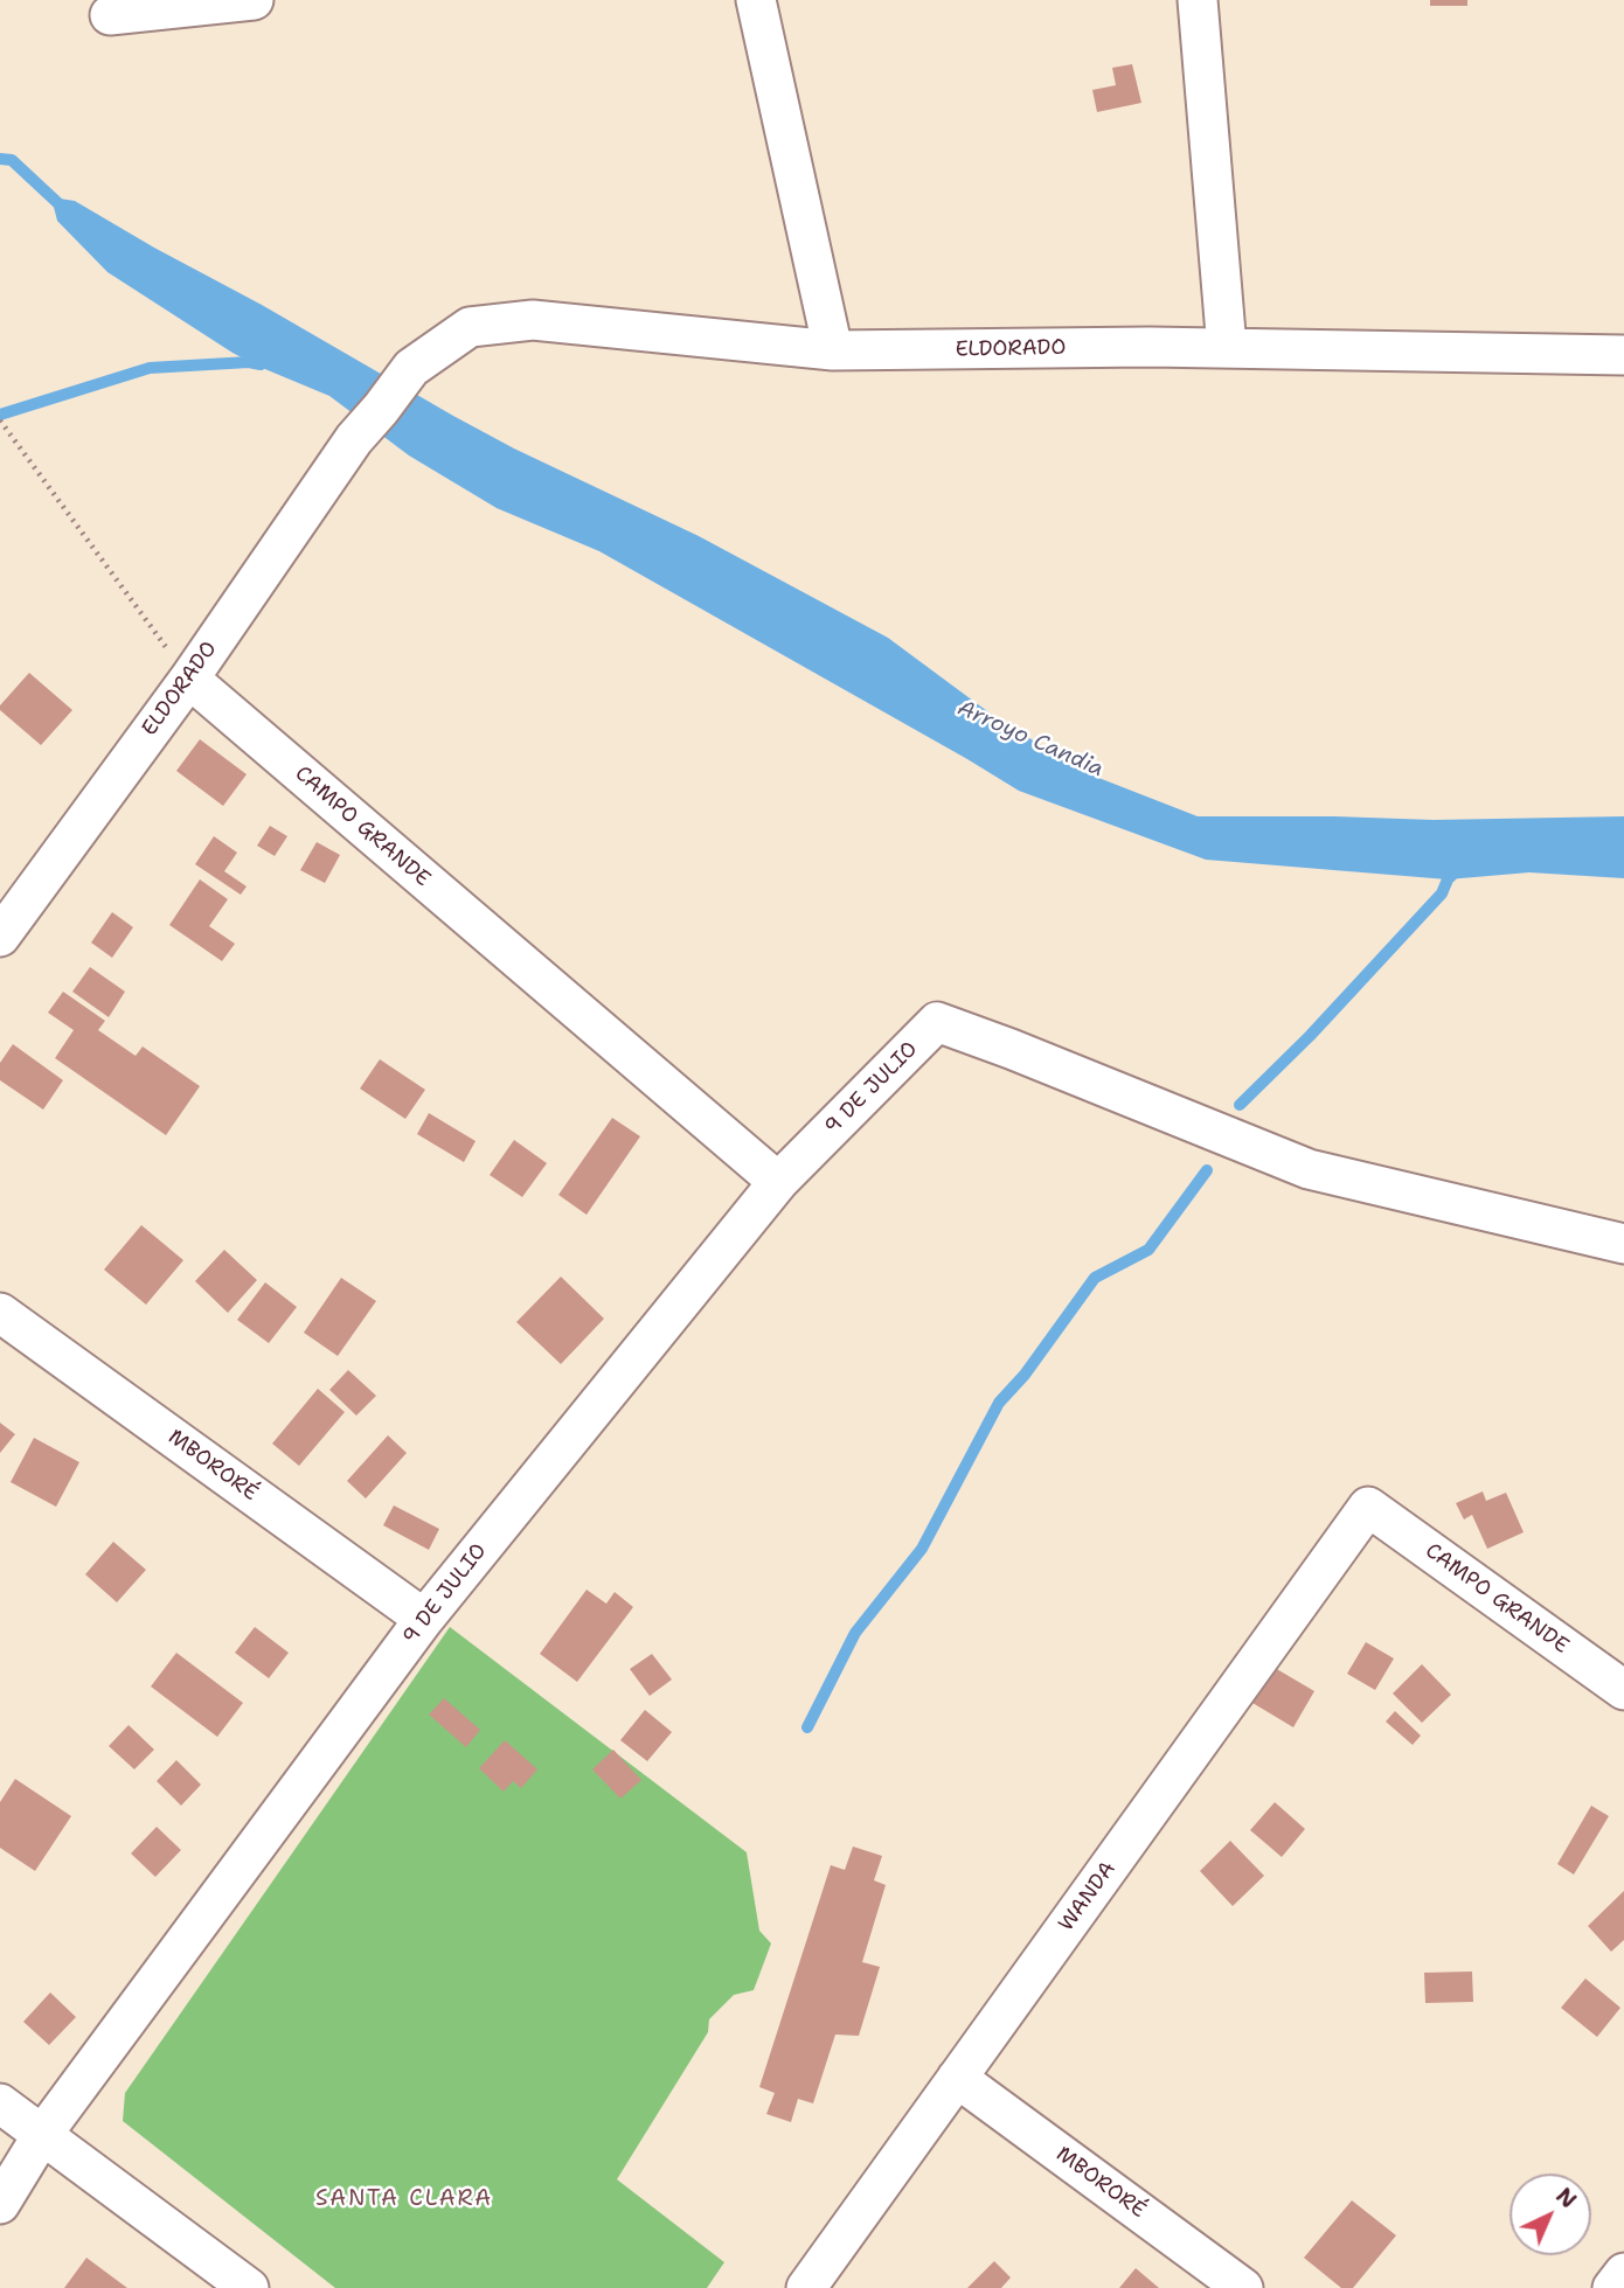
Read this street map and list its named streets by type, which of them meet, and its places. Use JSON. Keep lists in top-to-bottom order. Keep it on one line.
{"streets":{"street":["ELDORADO","CAMPO GRANDE","9 DE JULIO","MBORORÉ","WANDA"]},"crossings":[["ELDORADO","CAMPO GRANDE"],["CAMPO GRANDE","9 DE JULIO"],["CAMPO GRANDE","WANDA"],["9 DE JULIO","MBORORÉ"],["MBORORÉ","WANDA"]],"districts":["SANTA CLARA"],"water":["Arroyo Candia"],"north":"top right"}
